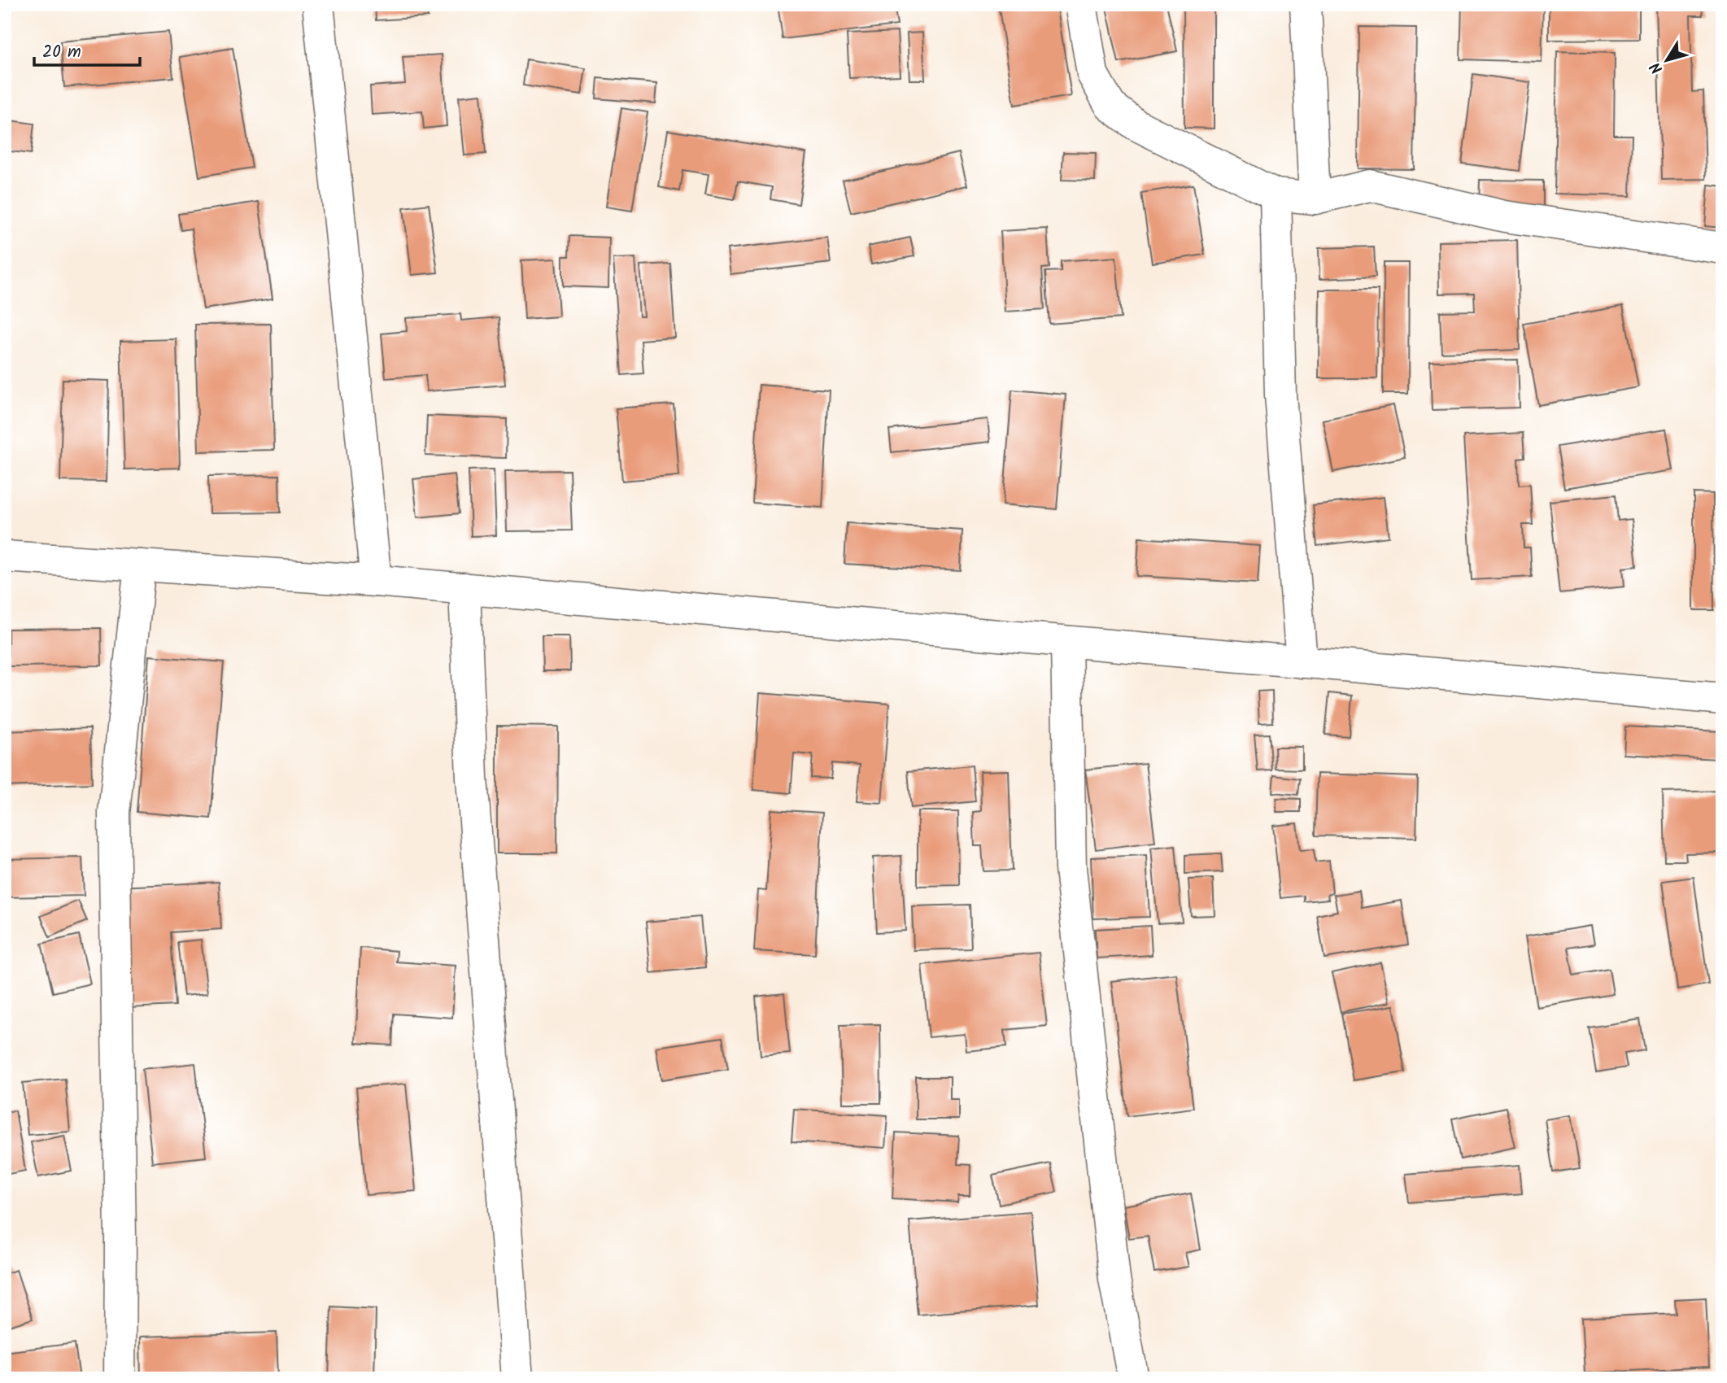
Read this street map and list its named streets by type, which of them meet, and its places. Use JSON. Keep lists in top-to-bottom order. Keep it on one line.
{"scale_bar":"20 m","north":"bottom left"}
